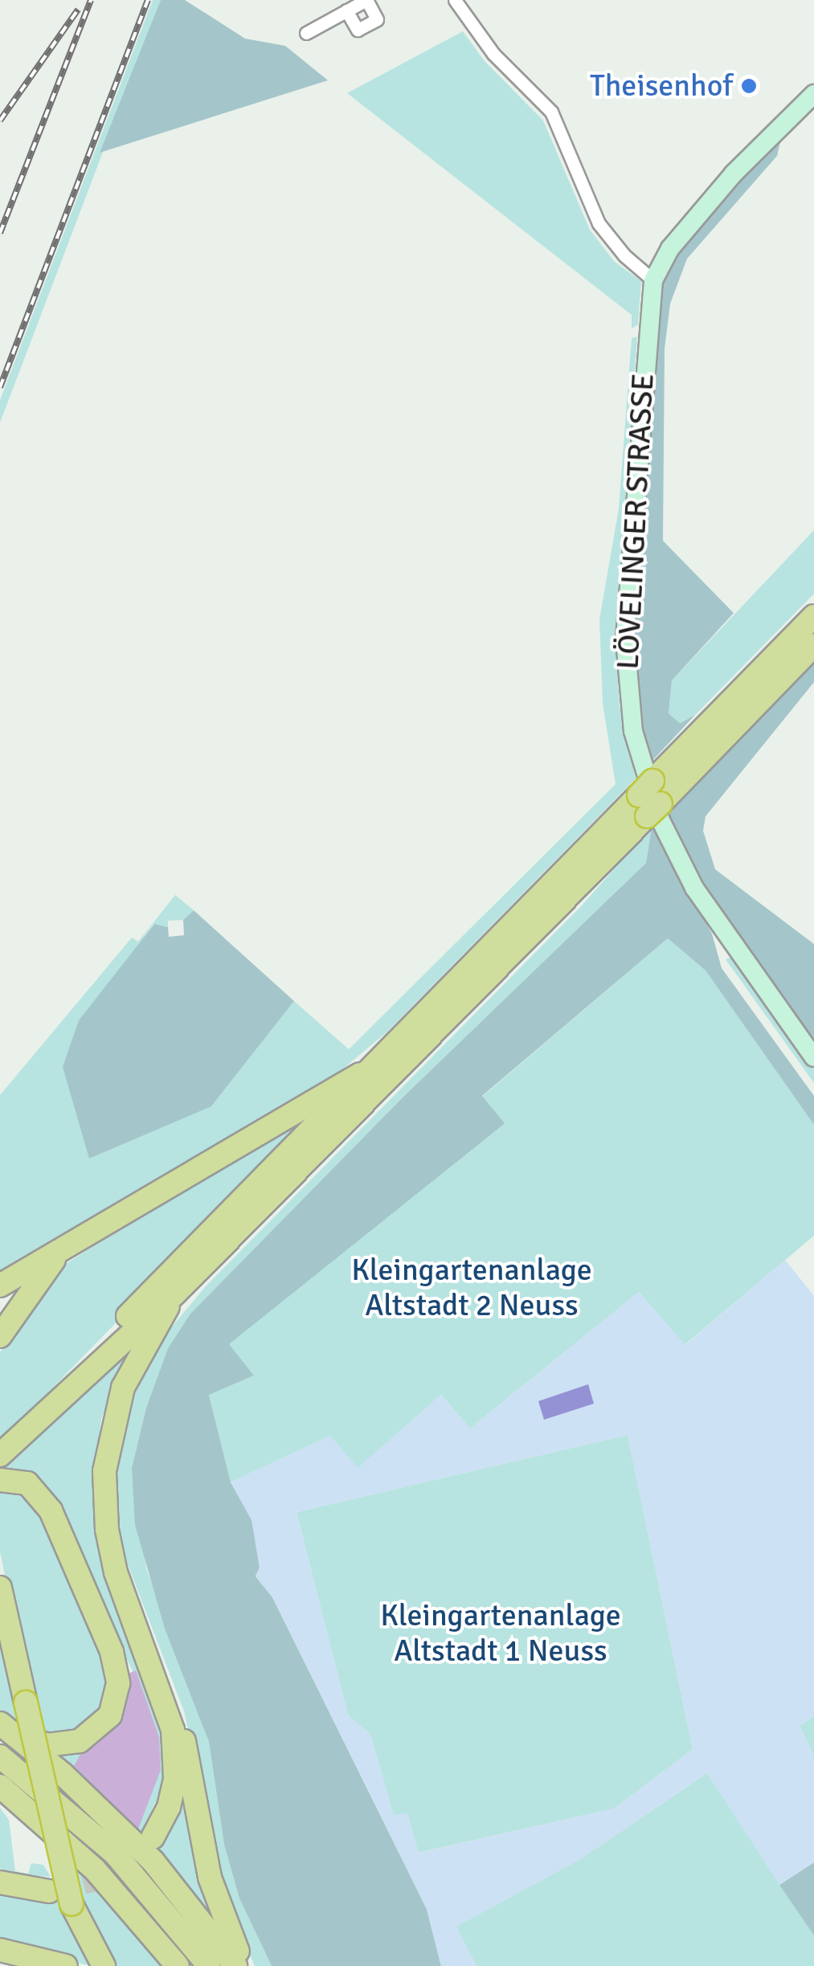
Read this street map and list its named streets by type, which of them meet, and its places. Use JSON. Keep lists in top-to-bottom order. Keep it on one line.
{"streets":{"street":["LÖVELINGER STRASSE"]},"parks":["Kleingartenanlage Altstadt 2 Neuss","Kleingartenanlage Altstadt 1 Neuss"],"places":["Theisenhof"]}
